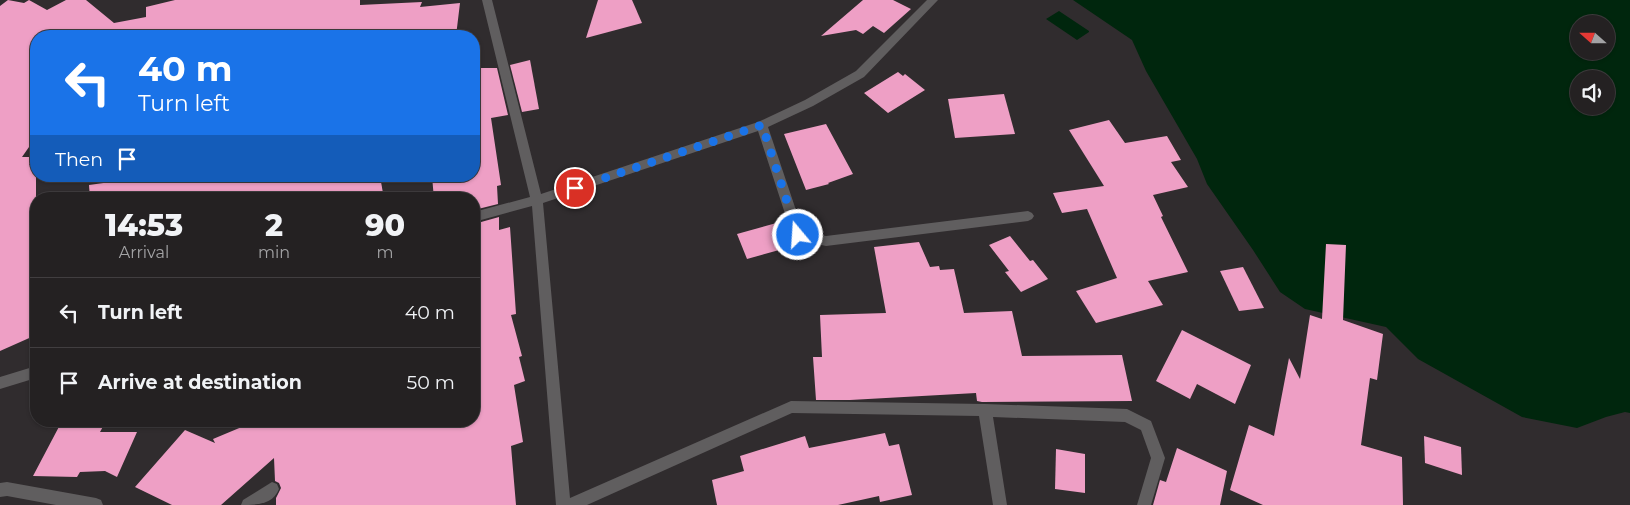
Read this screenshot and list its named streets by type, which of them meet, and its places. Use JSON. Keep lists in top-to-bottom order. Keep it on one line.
{"north":"left","page":{"turn":["40 m","Turn left"],"then":"Then","eta":["14:53","Arrival","2","min","90","m"],"list":[{"name":"Turn left","value":"40 m"},{"name":"Arrive at destination","value":"50 m"}]}}
